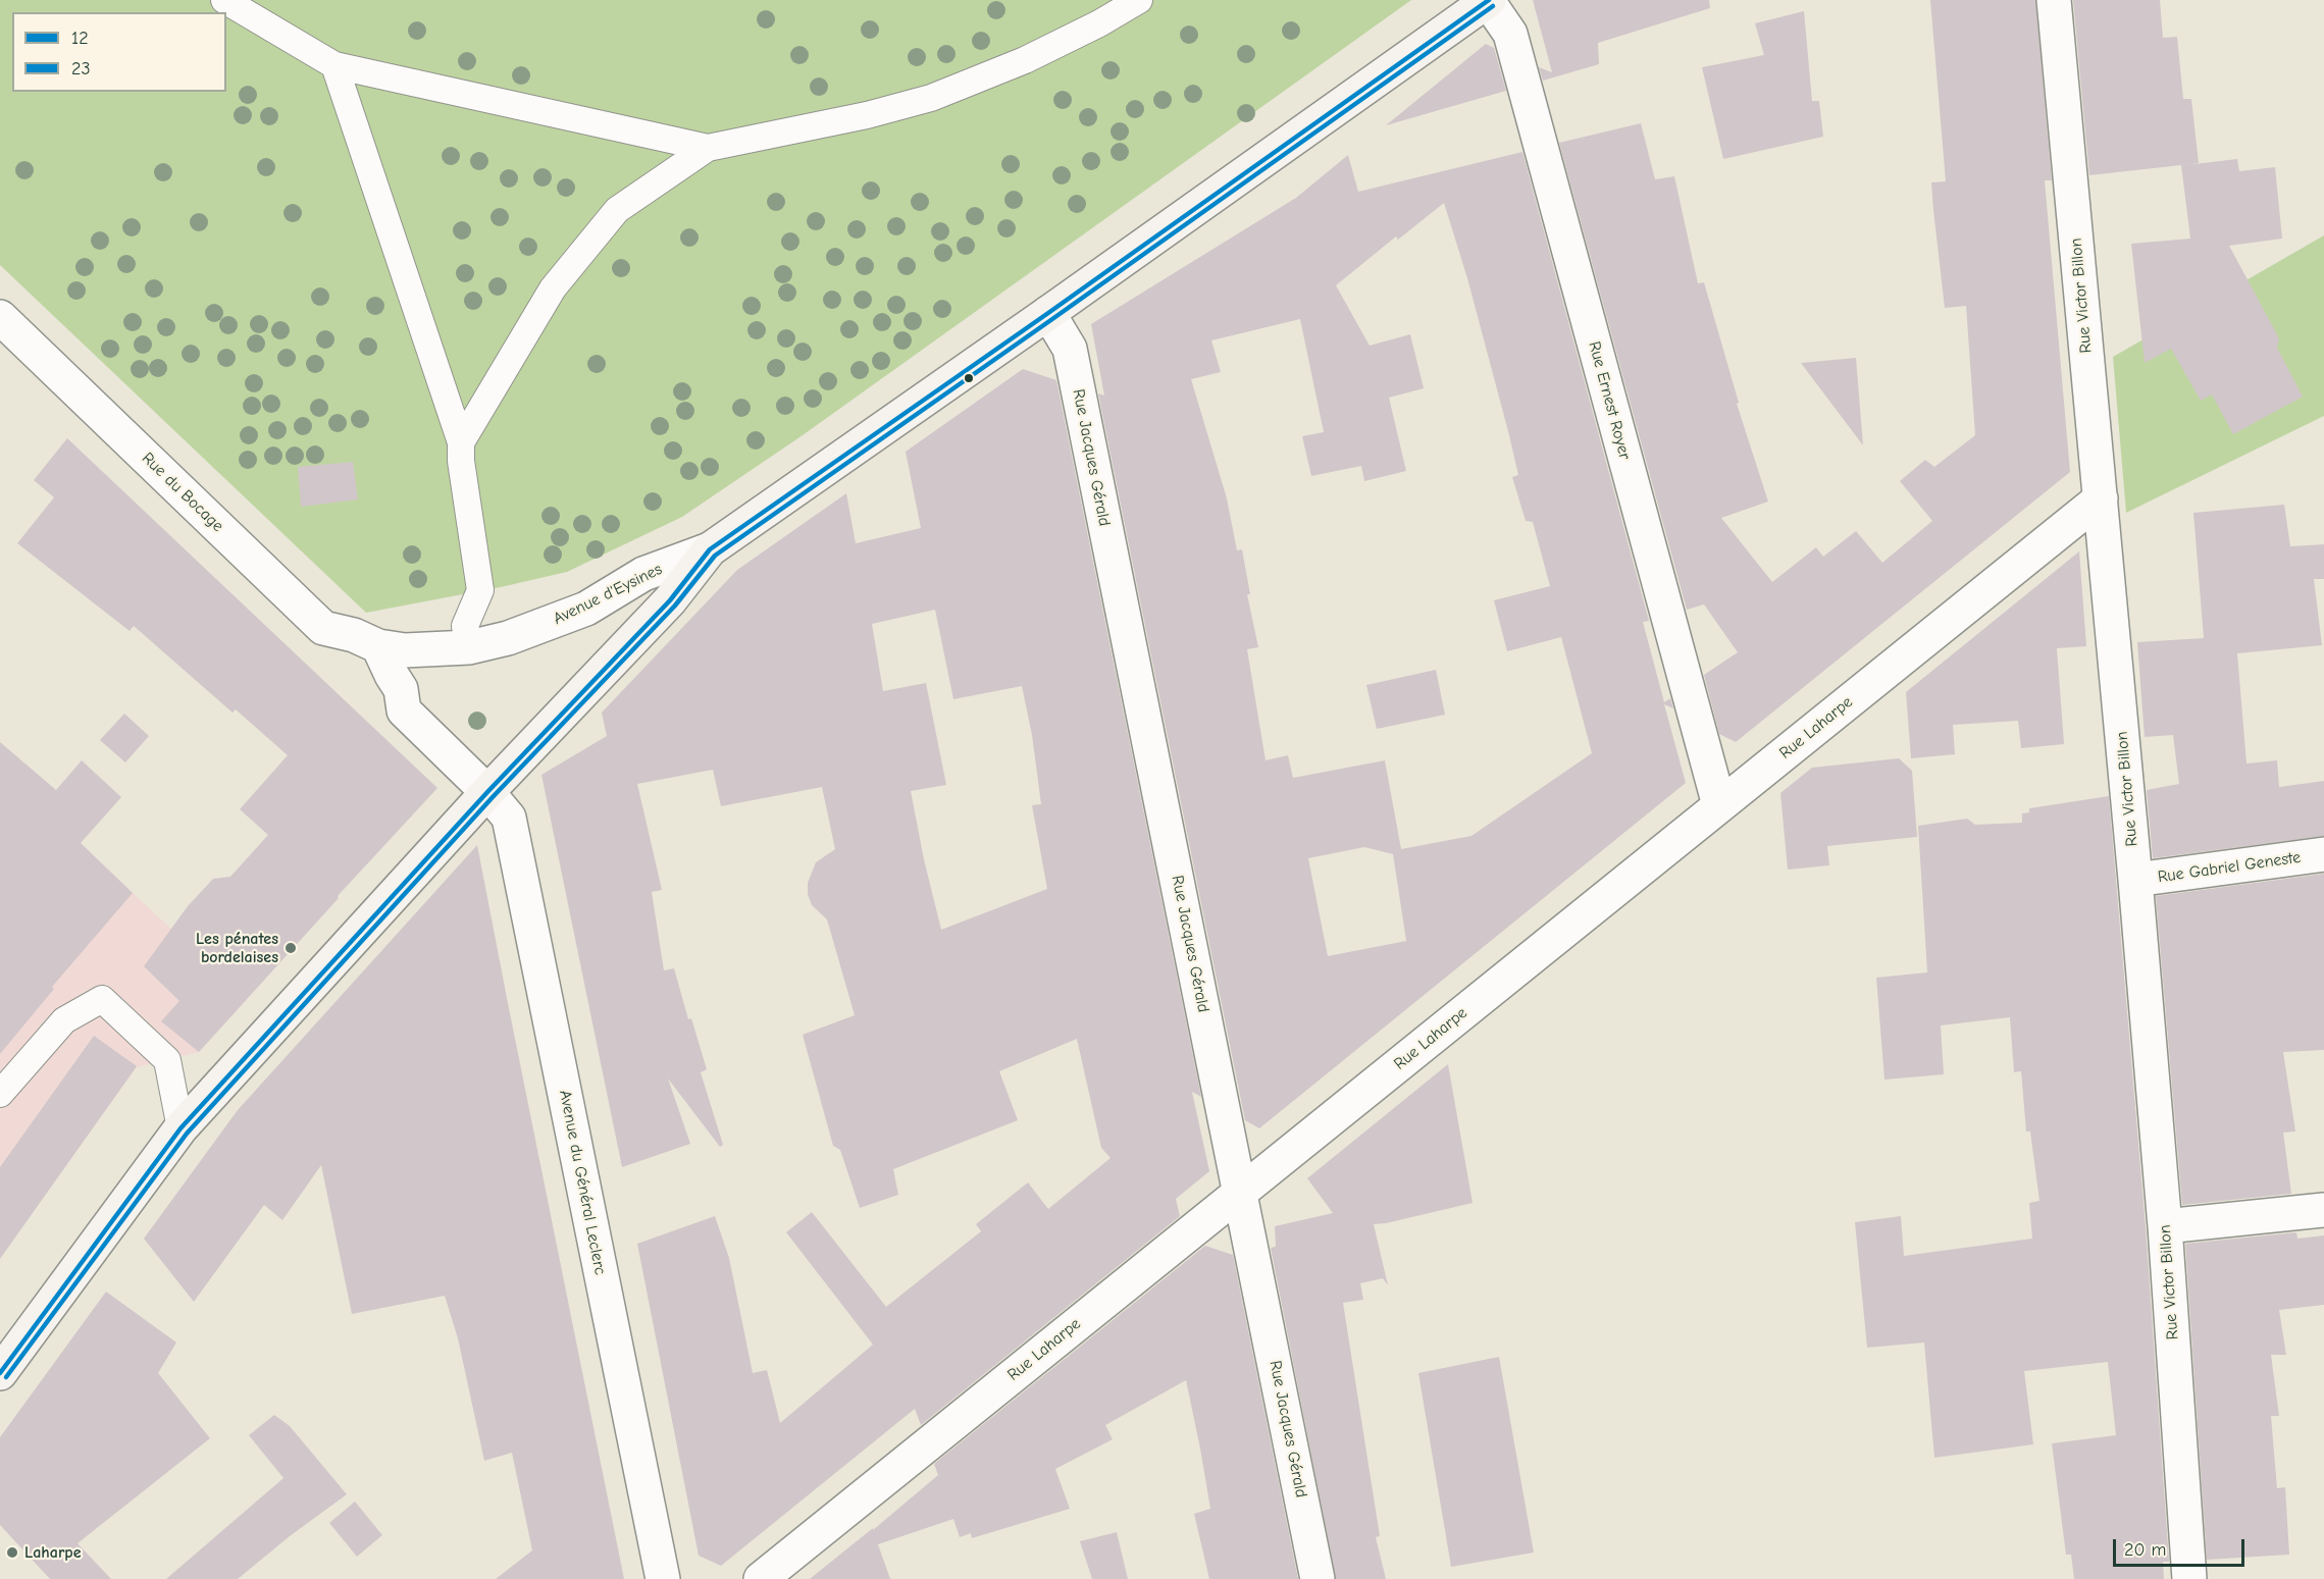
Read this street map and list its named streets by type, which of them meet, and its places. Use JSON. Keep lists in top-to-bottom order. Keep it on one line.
{"streets":{"street":["Rue Victor Billon","Rue Ernest Royer","Rue Jacques Gérald","Rue du Bocage","Avenue d'Eysines","Rue Laharpe","Rue Gabriel Geneste","Avenue du Général Leclerc"]},"crossings":[["Rue Victor Billon","Rue Laharpe"],["Rue Victor Billon","Rue Gabriel Geneste"],["Rue Ernest Royer","Avenue d'Eysines"],["Rue Ernest Royer","Rue Laharpe"],["Rue Jacques Gérald","Avenue d'Eysines"],["Rue Jacques Gérald","Rue Laharpe"],["Rue du Bocage","Avenue d'Eysines"],["Avenue d'Eysines","Avenue du Général Leclerc"]],"places":["Les pénates bordelaises","Laharpe"],"lines":["transit line 12","transit line 23"],"legend":["12","23"],"scale_bar":"20 m"}
